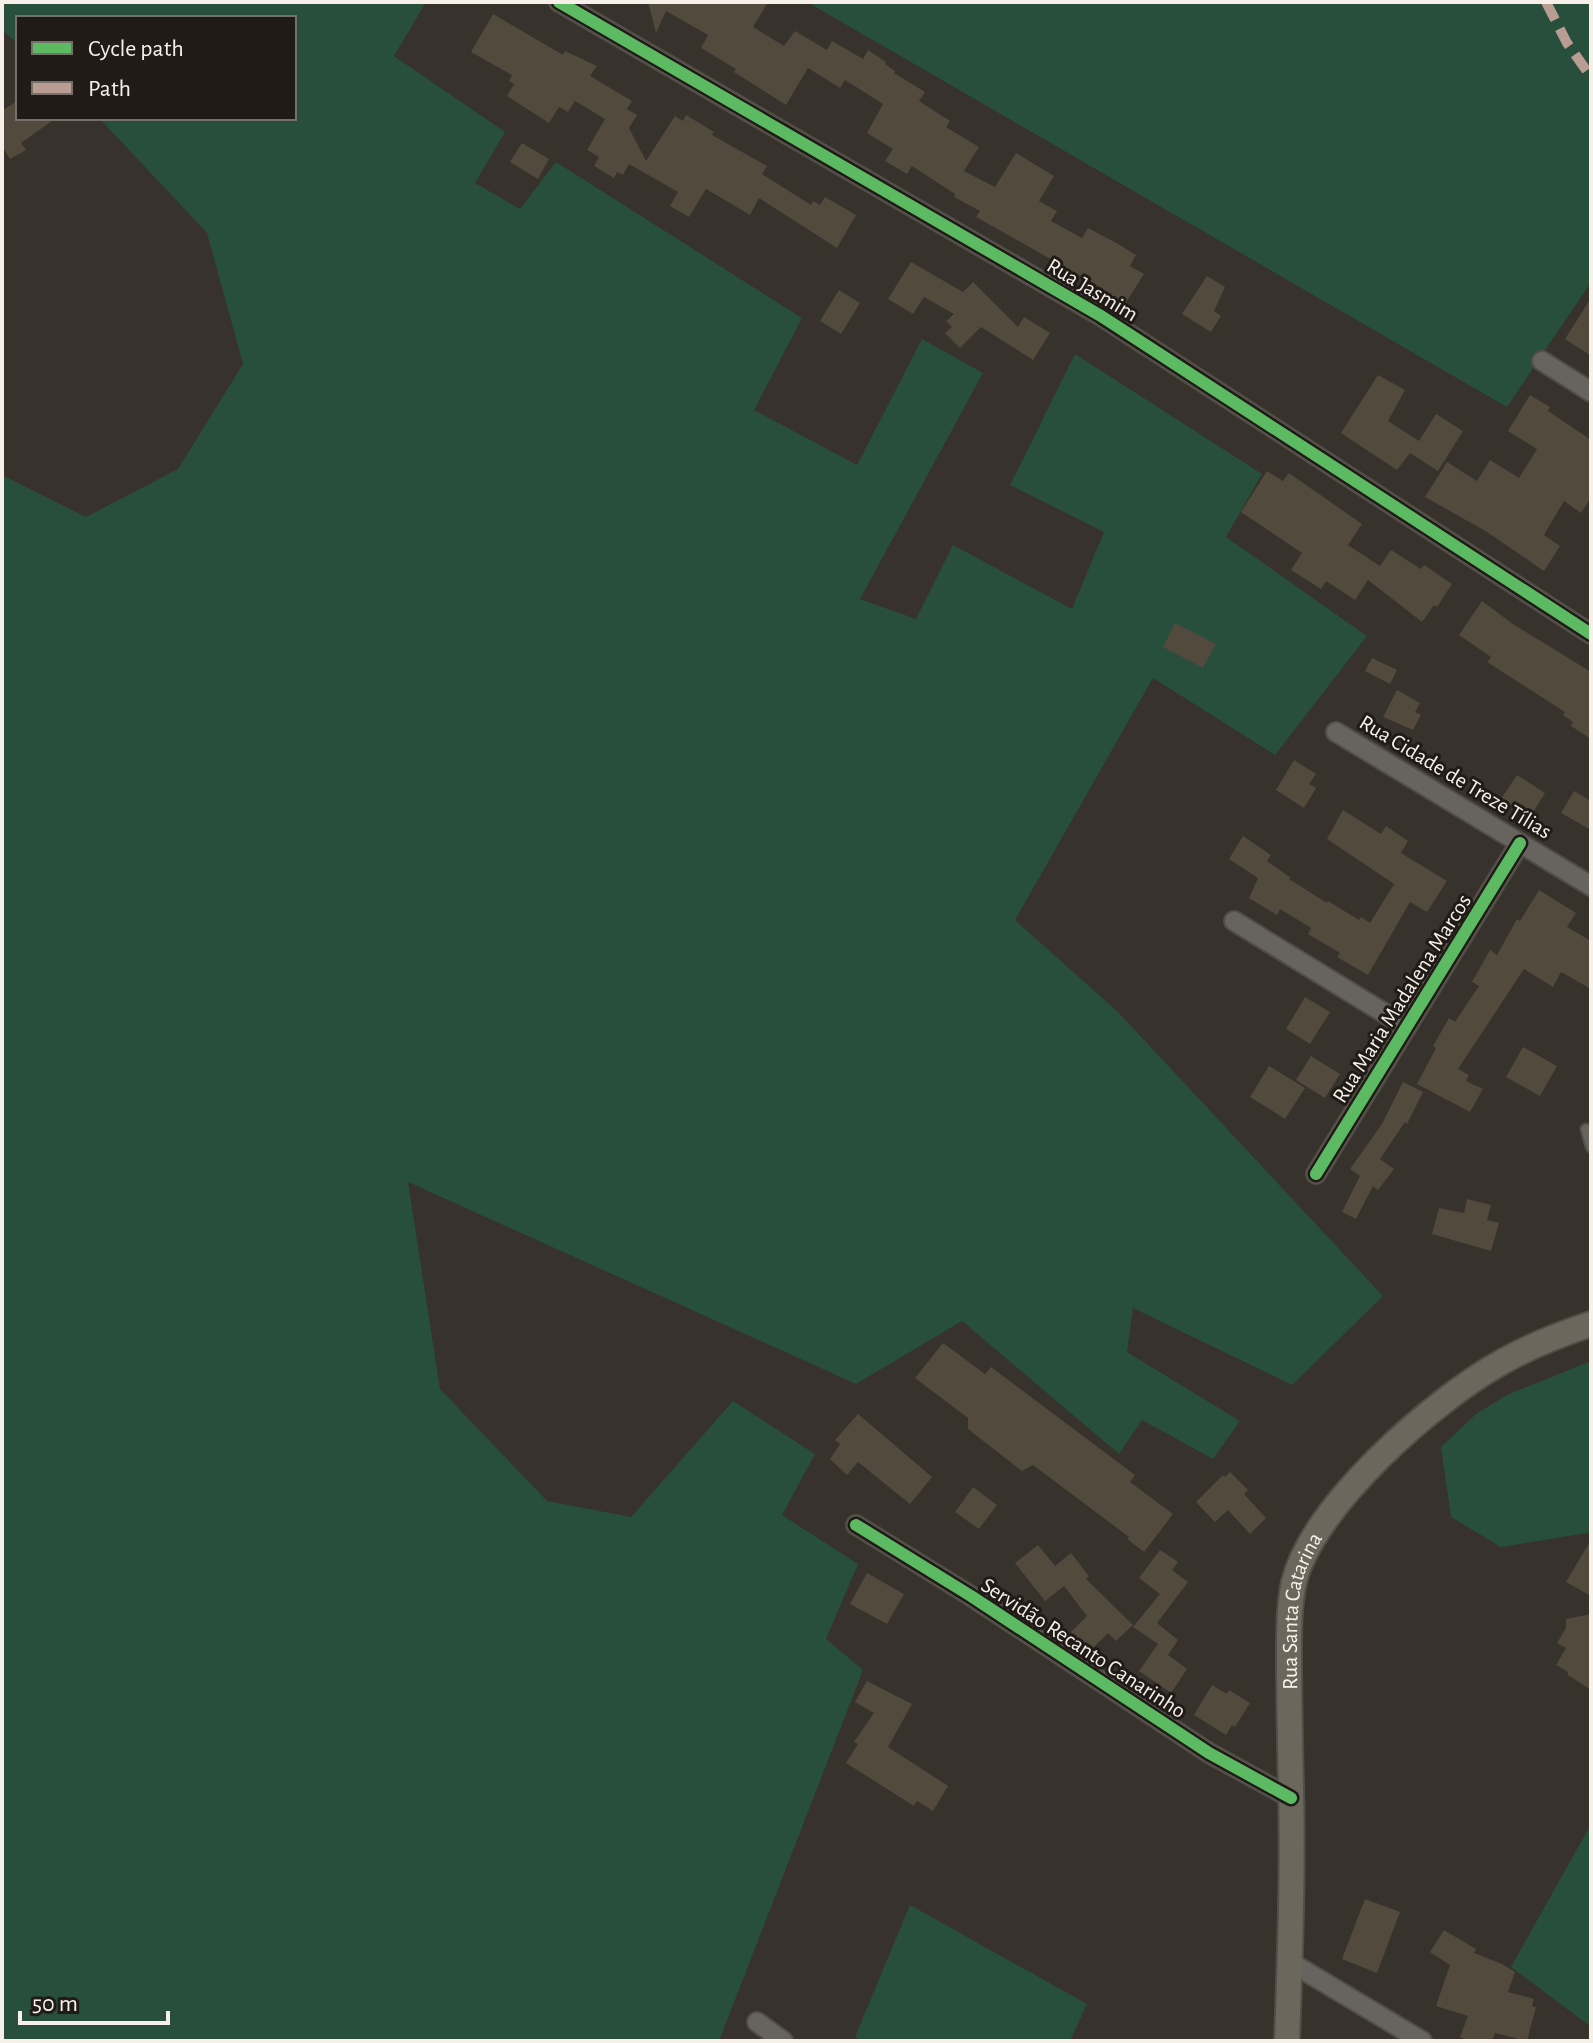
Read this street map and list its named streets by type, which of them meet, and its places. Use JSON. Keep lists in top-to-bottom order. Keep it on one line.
{"streets":{"main road":["Rua Santa Catarina"],"street":["Rua Jasmim","Rua Cidade de Treze Tílias","Rua Maria Madalena Marcos","Servidão Recanto Canarinho"]},"crossings":[["Rua Cidade de Treze Tílias","Rua Maria Madalena Marcos"],["Rua Santa Catarina","Servidão Recanto Canarinho"]],"legend":["Cycle path","Path"],"scale_bar":"50 m"}
